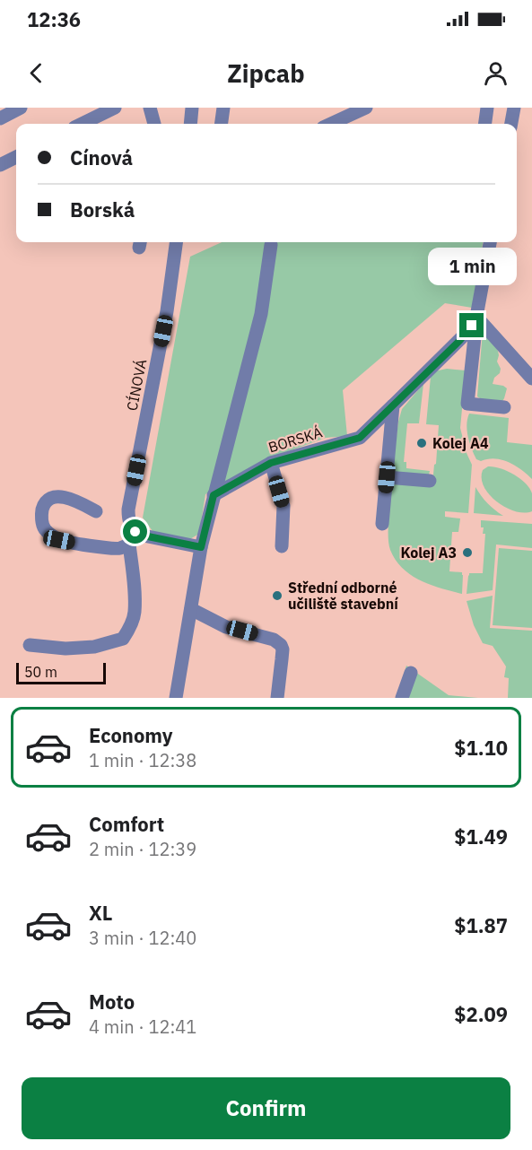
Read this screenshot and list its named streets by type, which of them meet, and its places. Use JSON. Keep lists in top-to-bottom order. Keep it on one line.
{"streets":{"street":["CÍNOVÁ","BORSKÁ"]},"places":["Kolej A4","Kolej A3","Střední odborné učiliště stavební"],"scale_bar":"50 m","page":{"status":"12:36","header":"Zipcab","banner":["Cínová","Borská"],"bubble":"1 min","scale":"50 m","list":[{"name":"Economy","note":"1 min · 12:38","value":"$1.10"},{"name":"Comfort","note":"2 min · 12:39","value":"$1.49"},{"name":"XL","note":"3 min · 12:40","value":"$1.87"},{"name":"Moto","note":"4 min · 12:41","value":"$2.09"}],"buttons":"Confirm"}}
